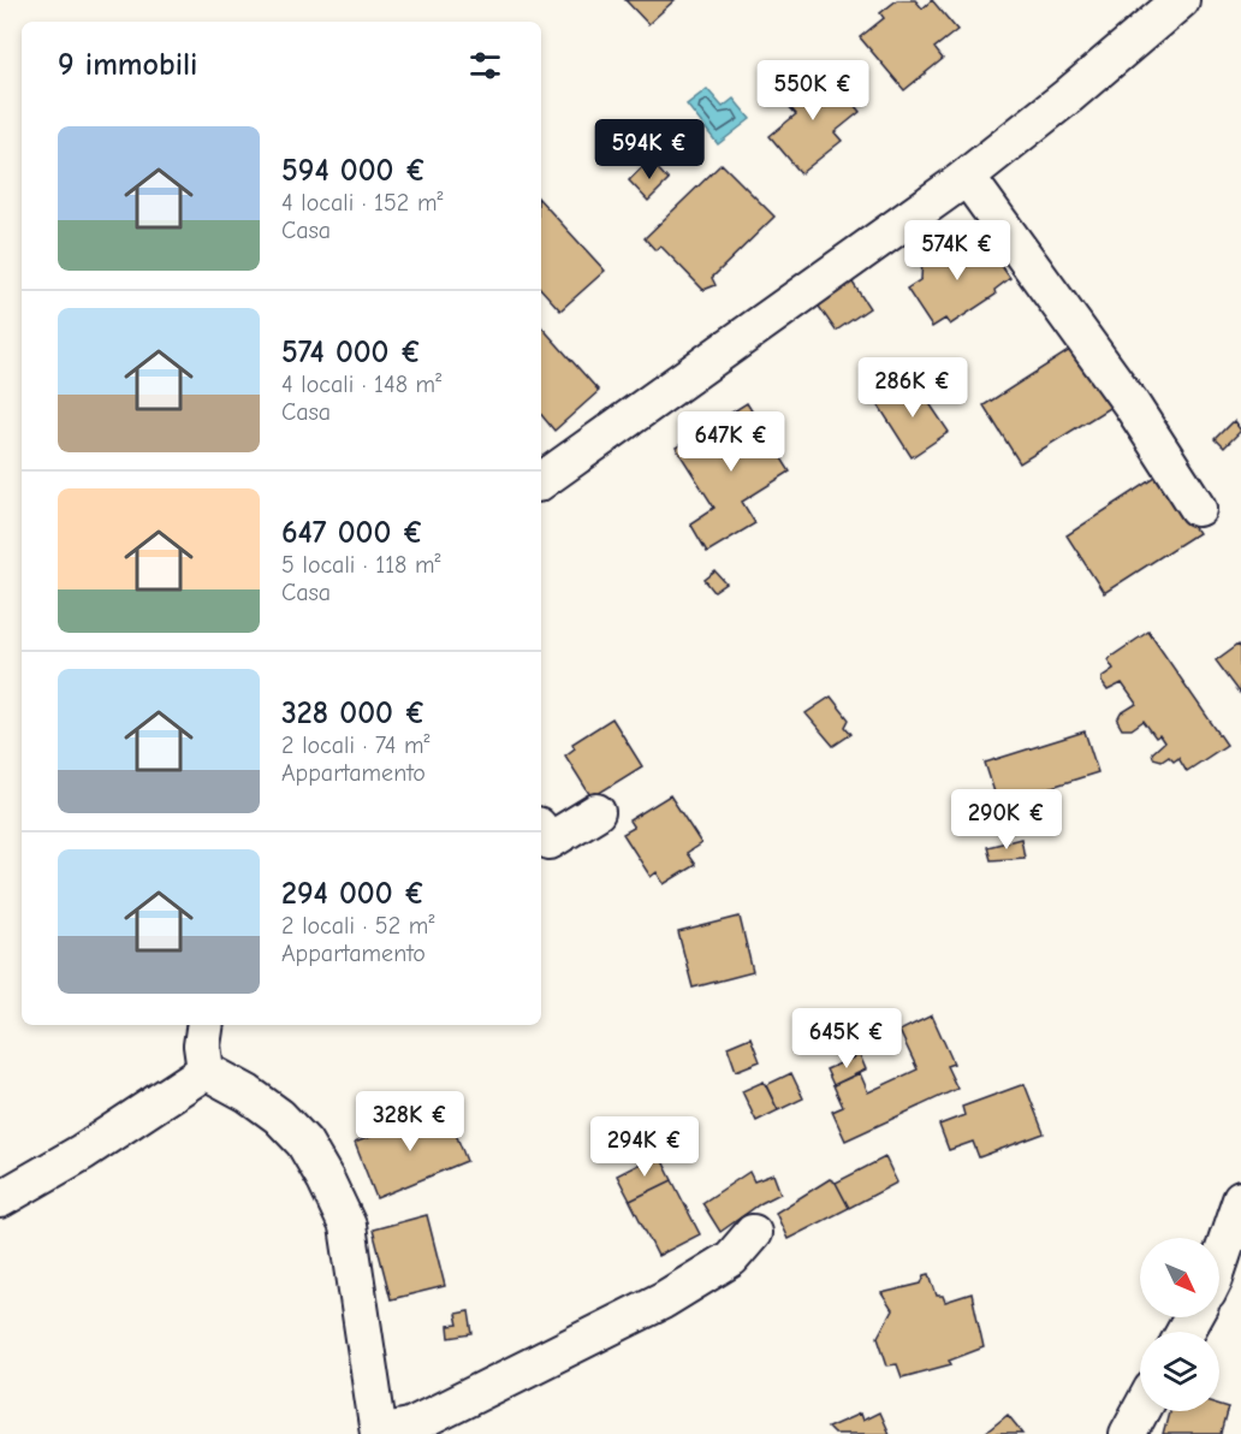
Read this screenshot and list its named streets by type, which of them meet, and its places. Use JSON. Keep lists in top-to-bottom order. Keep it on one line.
{"north":"bottom right","page":{"heading":"9 immobili","price":["550K €","594K €","574K €","286K €","647K €","290K €","645K €","328K €","294K €"],"list":[{"name":"594 000 €","note":"4 locali · 152 m² · Casa"},{"name":"574 000 €","note":"4 locali · 148 m² · Casa"},{"name":"647 000 €","note":"5 locali · 118 m² · Casa"},{"name":"328 000 €","note":"2 locali · 74 m² · Appartamento"},{"name":"294 000 €","note":"2 locali · 52 m² · Appartamento"}]}}
